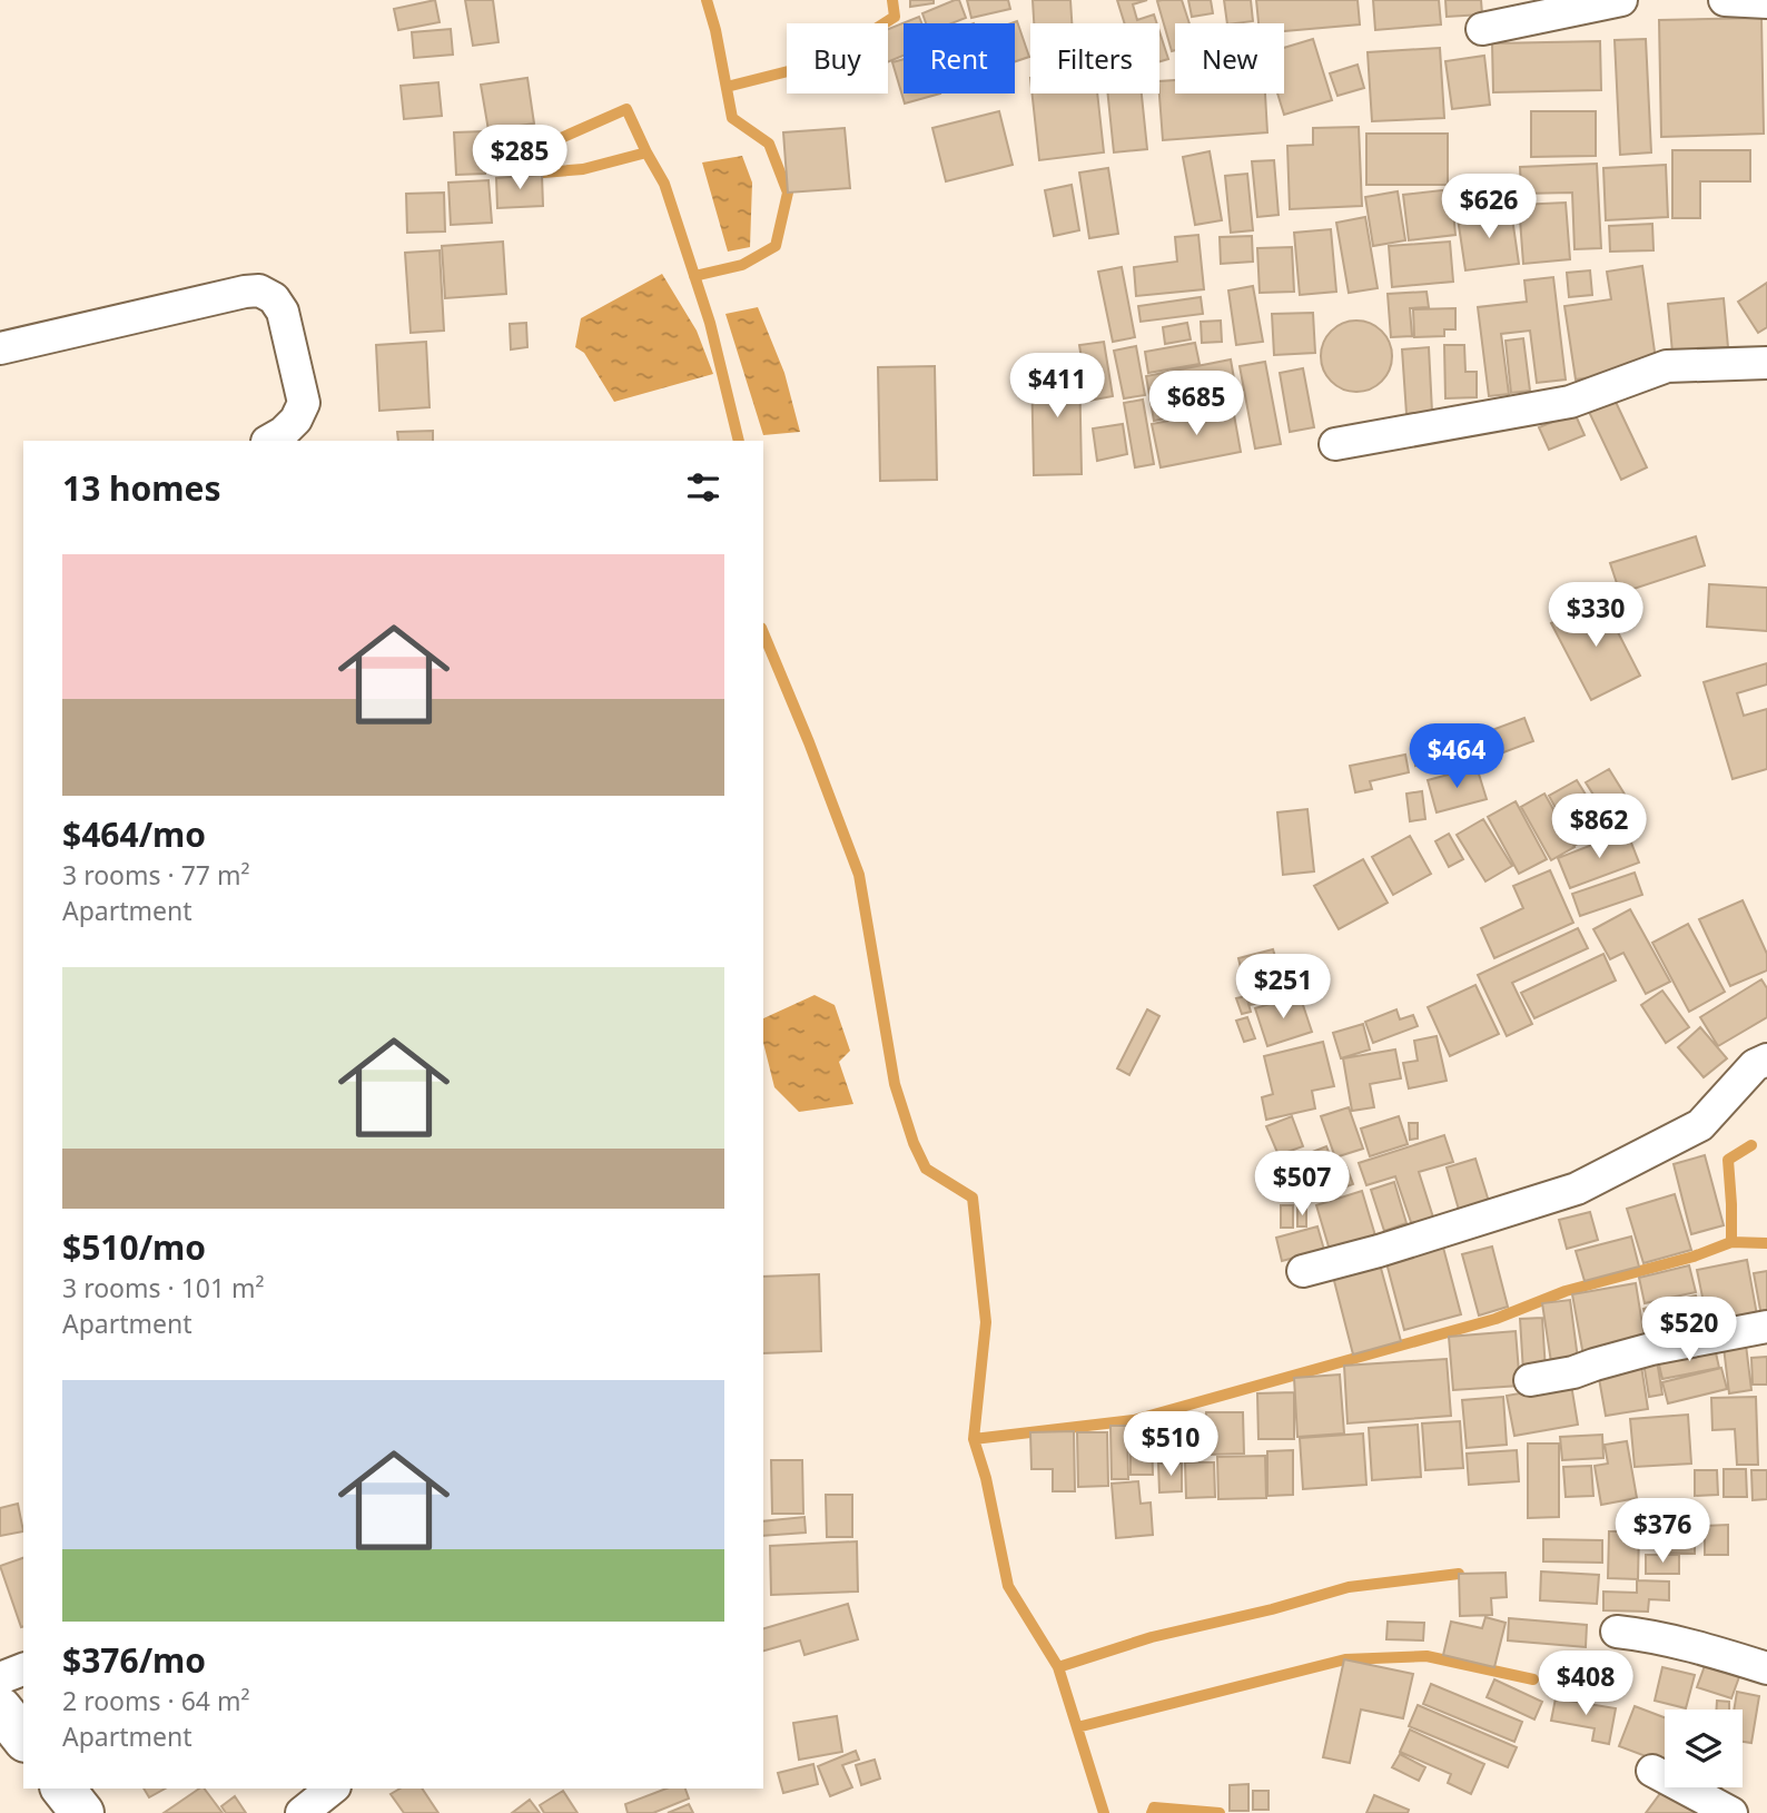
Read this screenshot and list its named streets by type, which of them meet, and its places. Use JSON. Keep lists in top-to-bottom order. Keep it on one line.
{"page":{"chip":["Buy","Rent","Filters","New"],"price":["$285","$626","$411","$685","$330","$464","$862","$251","$507","$520","$510","$376","$408"],"heading":"13 homes","list":[{"name":"$464/mo","note":"3 rooms · 77 m² · Apartment"},{"name":"$510/mo","note":"3 rooms · 101 m² · Apartment"},{"name":"$376/mo","note":"2 rooms · 64 m² · Apartment"}]}}
